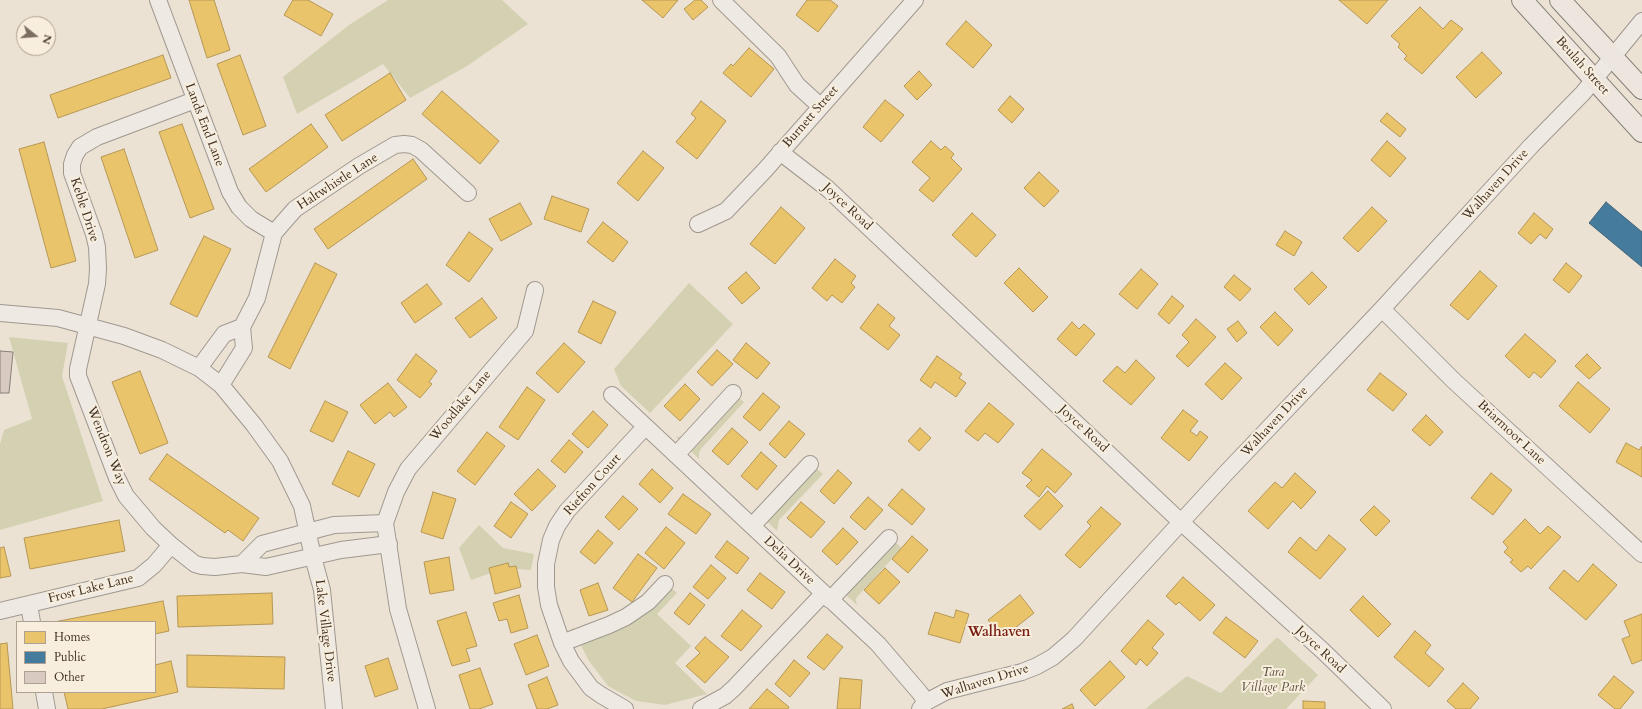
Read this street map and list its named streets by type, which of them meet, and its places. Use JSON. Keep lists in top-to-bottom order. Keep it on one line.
{"streets":{"main road":["Beulah Street"],"street":["Burnett Street","Lands End Lane","Haltwhistle Lane","Walhaven Drive","Joyce Road","Keble Drive","Woodlake Lane","Briarmoor Lane","Wendron Way","Riefton Court","Delia Drive","Frost Lake Lane","Lake Village Drive"]},"crossings":[["Beulah Street","Walhaven Drive"],["Burnett Street","Joyce Road"],["Lands End Lane","Haltwhistle Lane"],["Lands End Lane","Keble Drive"],["Walhaven Drive","Joyce Road"],["Walhaven Drive","Briarmoor Lane"],["Walhaven Drive","Delia Drive"],["Keble Drive","Wendron Way"],["Keble Drive","Lake Village Drive"],["Wendron Way","Frost Lake Lane"],["Wendron Way","Lake Village Drive"],["Riefton Court","Delia Drive"]],"districts":["Walhaven"],"parks":["Tara Village Park"],"legend":["Homes","Public","Other"],"north":"right"}
